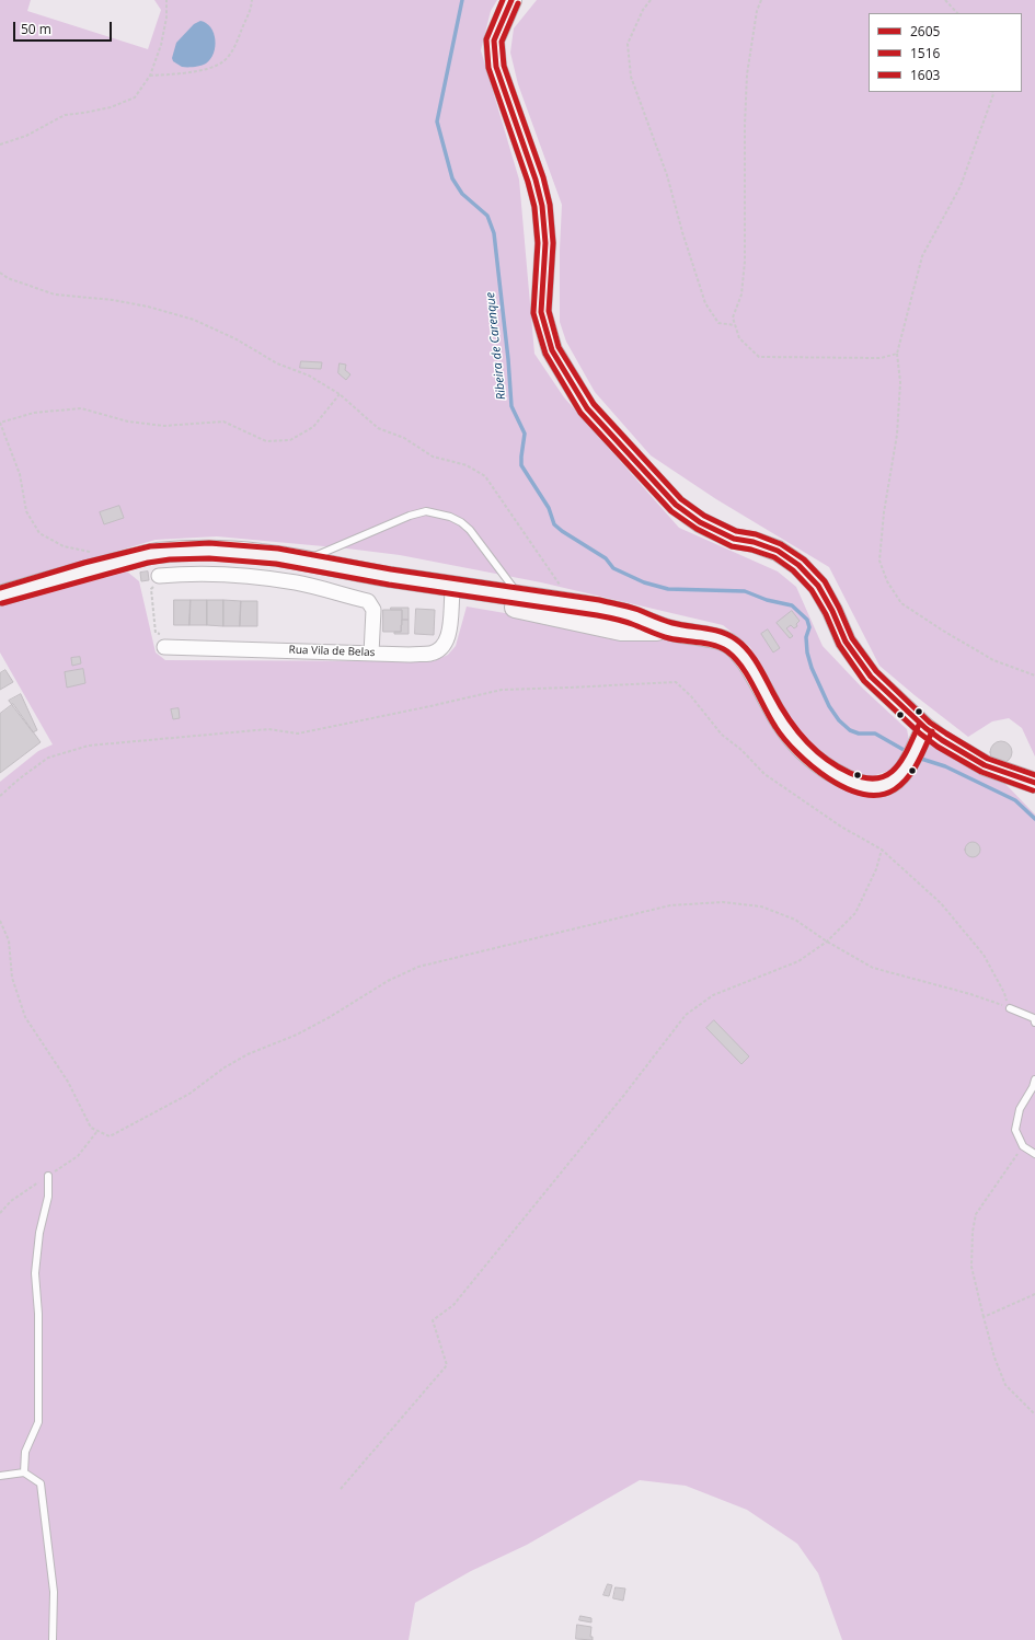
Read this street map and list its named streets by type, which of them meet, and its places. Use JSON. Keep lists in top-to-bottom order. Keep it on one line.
{"streets":{"street":["Rua Vila de Belas"]},"water":["Ribeira de Carenque"],"lines":["transit line 2605","transit line 1516","transit line 1603"],"legend":["2605","1516","1603"],"scale_bar":"50 m"}
